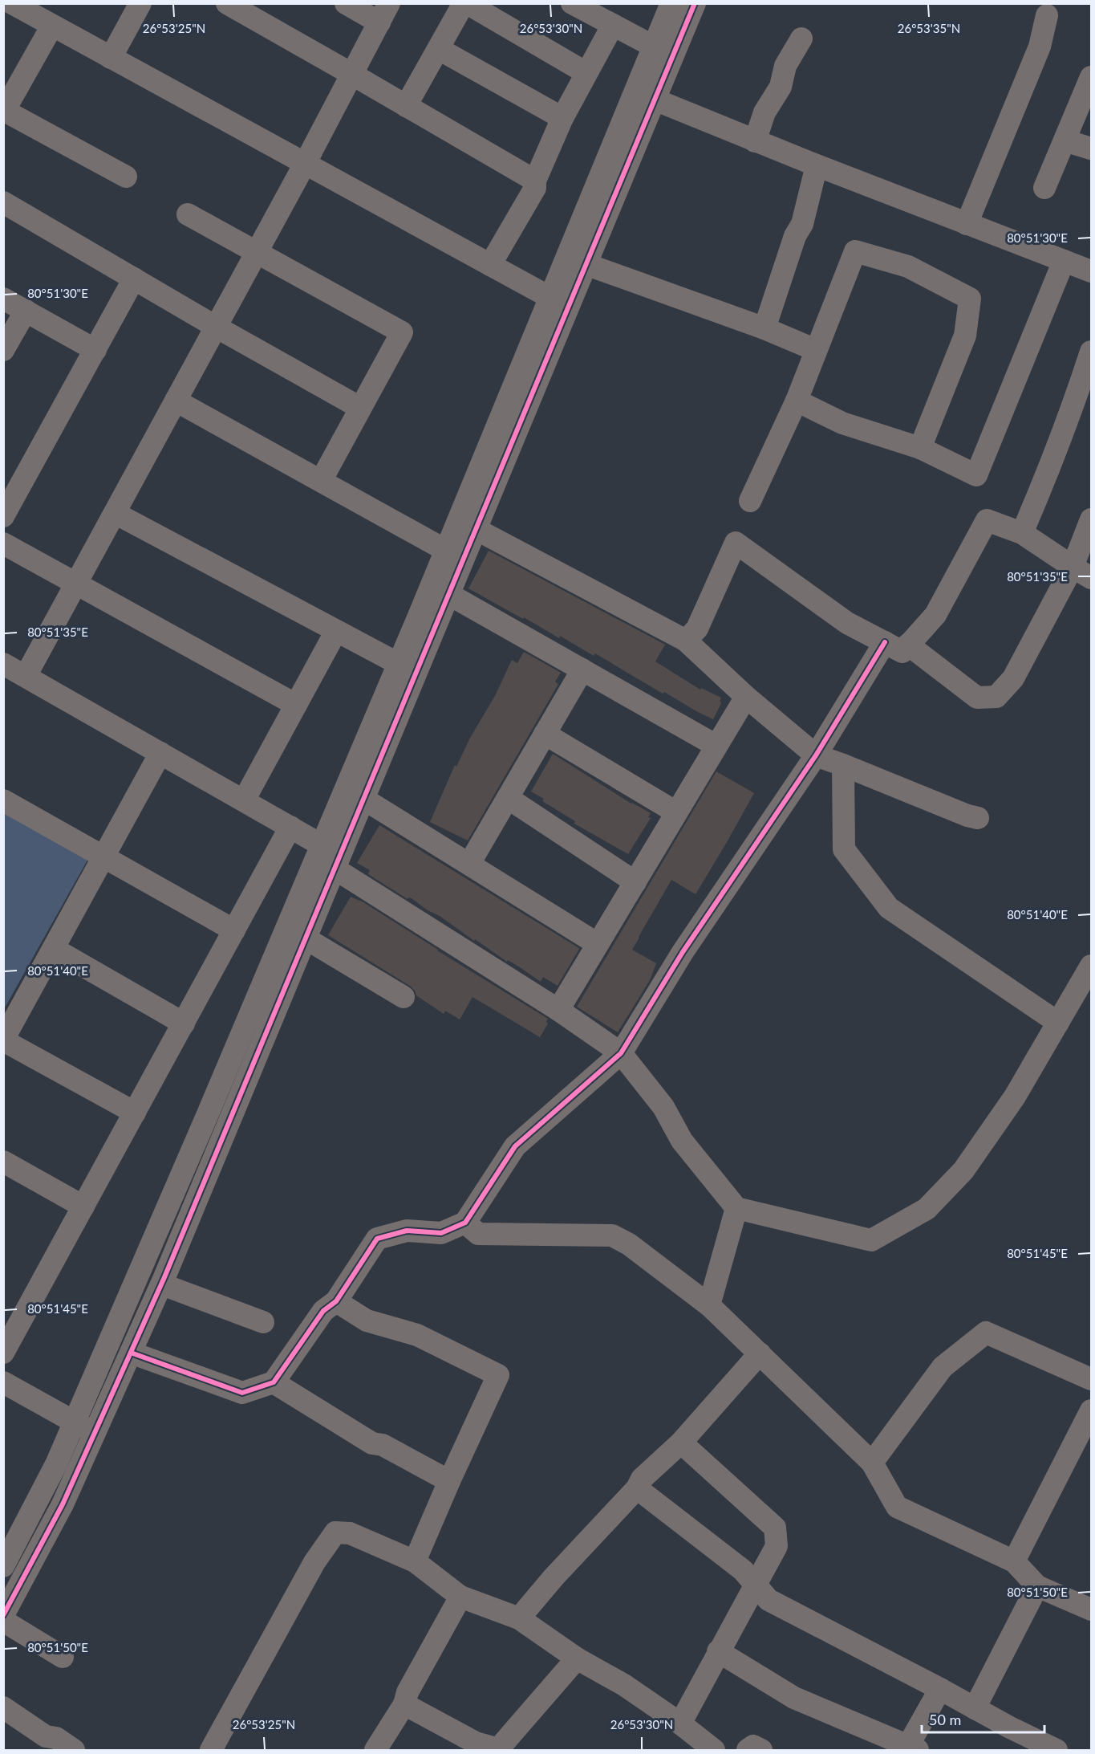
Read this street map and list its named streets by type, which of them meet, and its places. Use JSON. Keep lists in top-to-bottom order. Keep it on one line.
{"scale_bar":"50 m","coordinates":["26°53'25\"N","26°53'30\"N","26°53'35\"N","80°51'30\"E","80°51'35\"E","80°51'40\"E","80°51'45\"E","80°51'50\"E"]}
